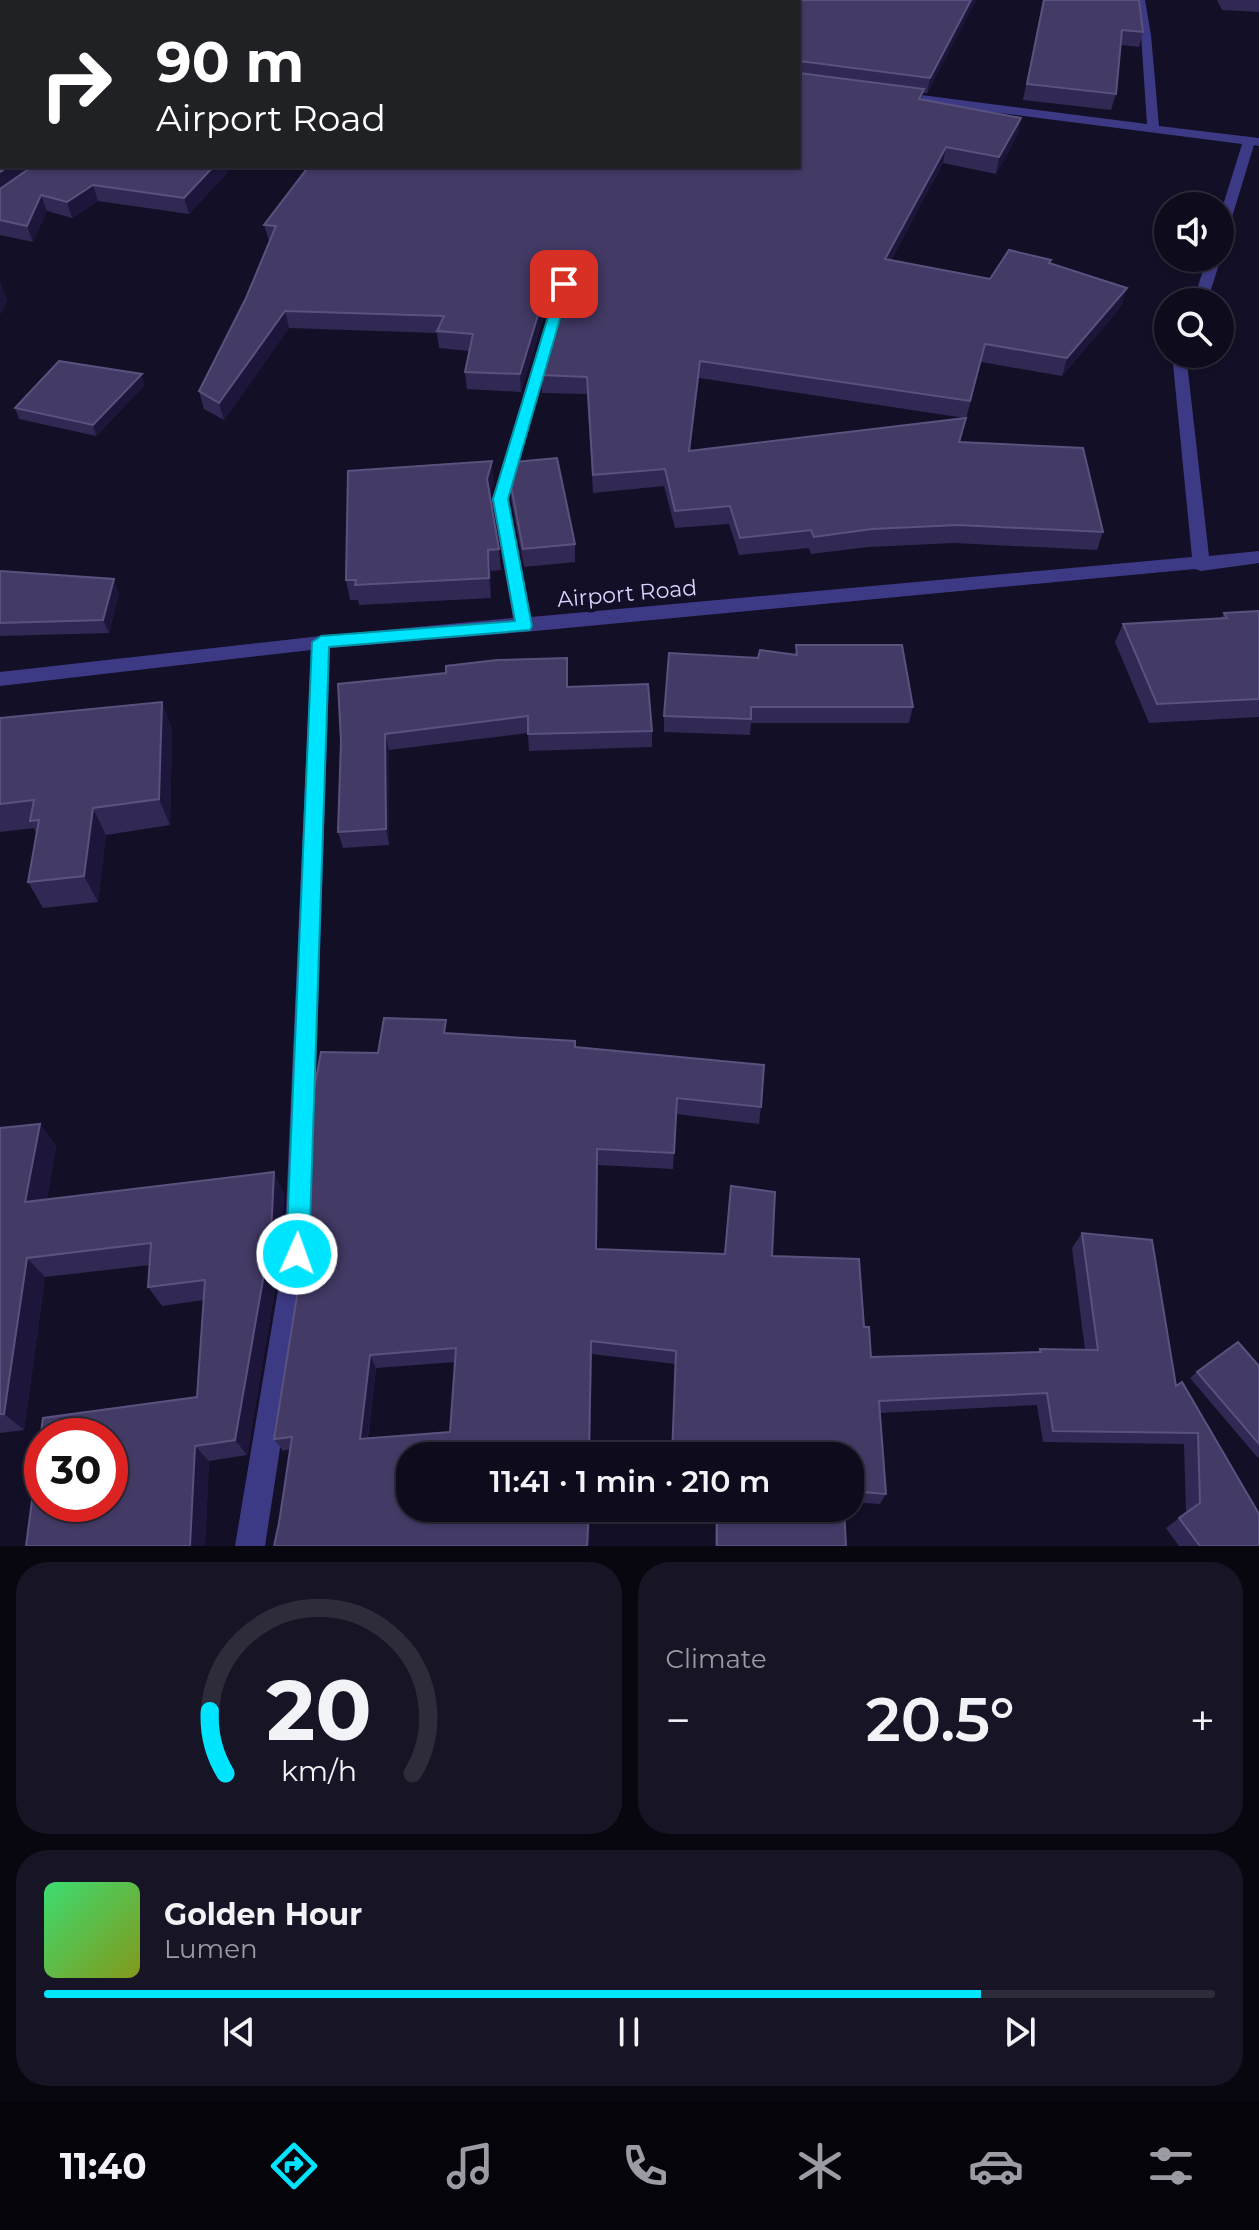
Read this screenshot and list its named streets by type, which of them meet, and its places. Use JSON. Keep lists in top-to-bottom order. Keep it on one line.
{"streets":{"street":["Airport Road"]},"page":{"turn":["90 m","Airport Road"],"limit":"30","trip":"11:41 · 1 min · 210 m","tile":"Climate","heat":["−","20.5°","+"],"song":["Golden Hour","Lumen"],"tabs":"11:40","gauge":["20","km/h"]}}
